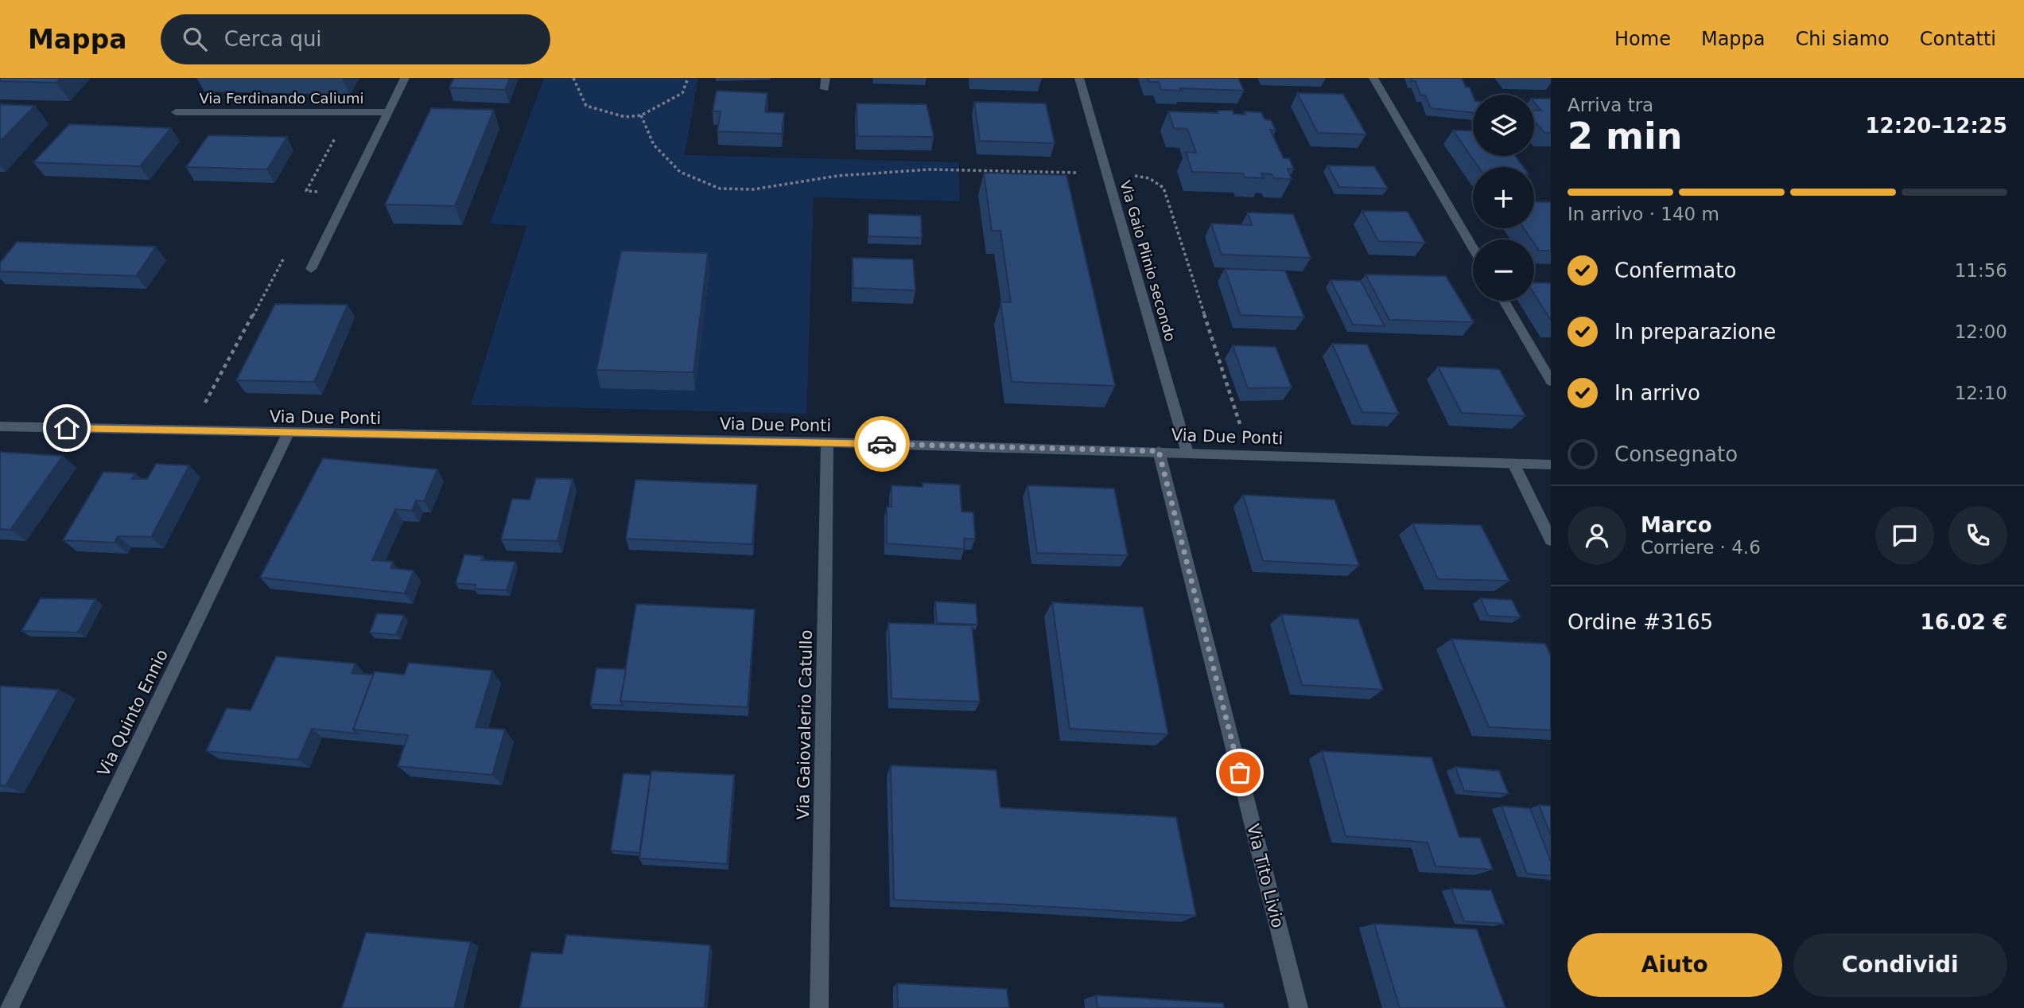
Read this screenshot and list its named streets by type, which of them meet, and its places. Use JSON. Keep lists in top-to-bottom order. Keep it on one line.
{"streets":{"street":["Via Ferdinando Caliumi","Via Gaio Plinio secondo","Via Due Ponti","Via Quinto Ennio","Via Gaiovalerio Catullo","Via Tito Livio"]},"crossings":[["Via Gaio Plinio secondo","Via Due Ponti"],["Via Due Ponti","Via Quinto Ennio"],["Via Due Ponti","Via Gaiovalerio Catullo"],["Via Due Ponti","Via Tito Livio"]],"page":{"header":"Mappa","search":"Cerca qui","nav":["Home","Mappa","Chi siamo","Contatti"],"heading":["2 min","Arriva tra","12:20–12:25"],"panel":["Marco","Corriere · 4.6","Ordine #3165","16.02 €"],"map_buttons":["+","−"],"bar":"In arrivo · 140 m","list":[["Confermato","11:56"],["In preparazione","12:00"],["In arrivo","12:10"],"Consegnato"],"buttons":["Aiuto","Condividi"]}}
